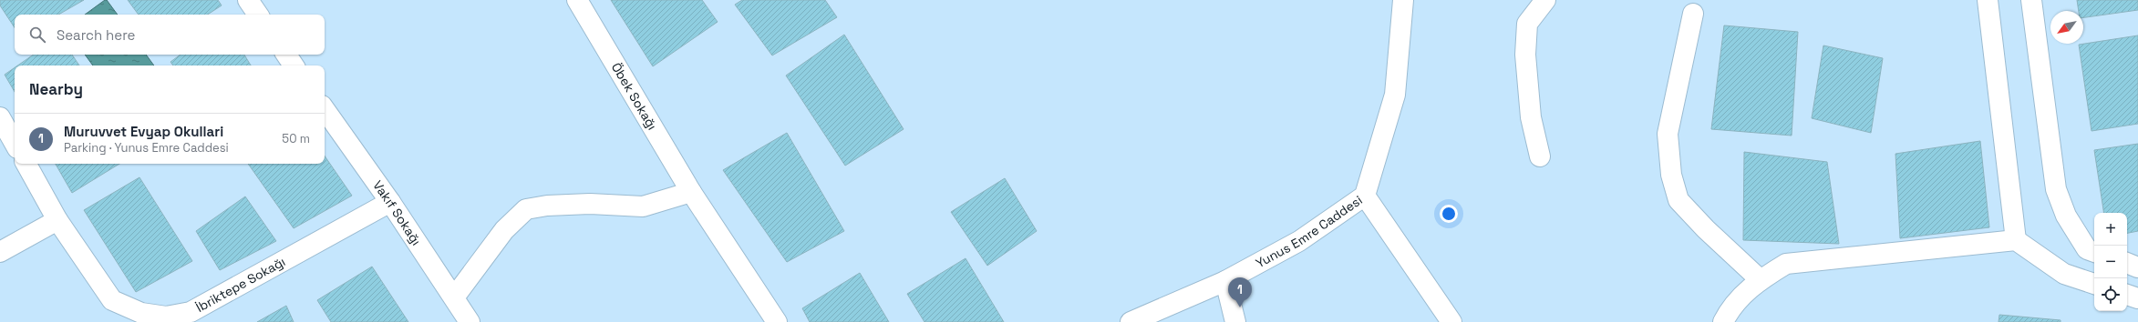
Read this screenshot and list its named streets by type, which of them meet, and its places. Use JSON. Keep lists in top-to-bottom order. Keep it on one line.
{"streets":{"street":["Öbek Sokağı","Vakıf Sokağı","Yunus Emre Caddesi","İbriktepe Sokağı"]},"crossings":[["Vakıf Sokağı","İbriktepe Sokağı"]],"north":"bottom left","page":{"search":"Search here","heading":"Nearby","list":[{"mark":"1","name":"Muruvvet Evyap Okullari","note":"Parking · Yunus Emre Caddesi","value":"50 m"}],"map_buttons":["+","−"],"pins":"1"}}
